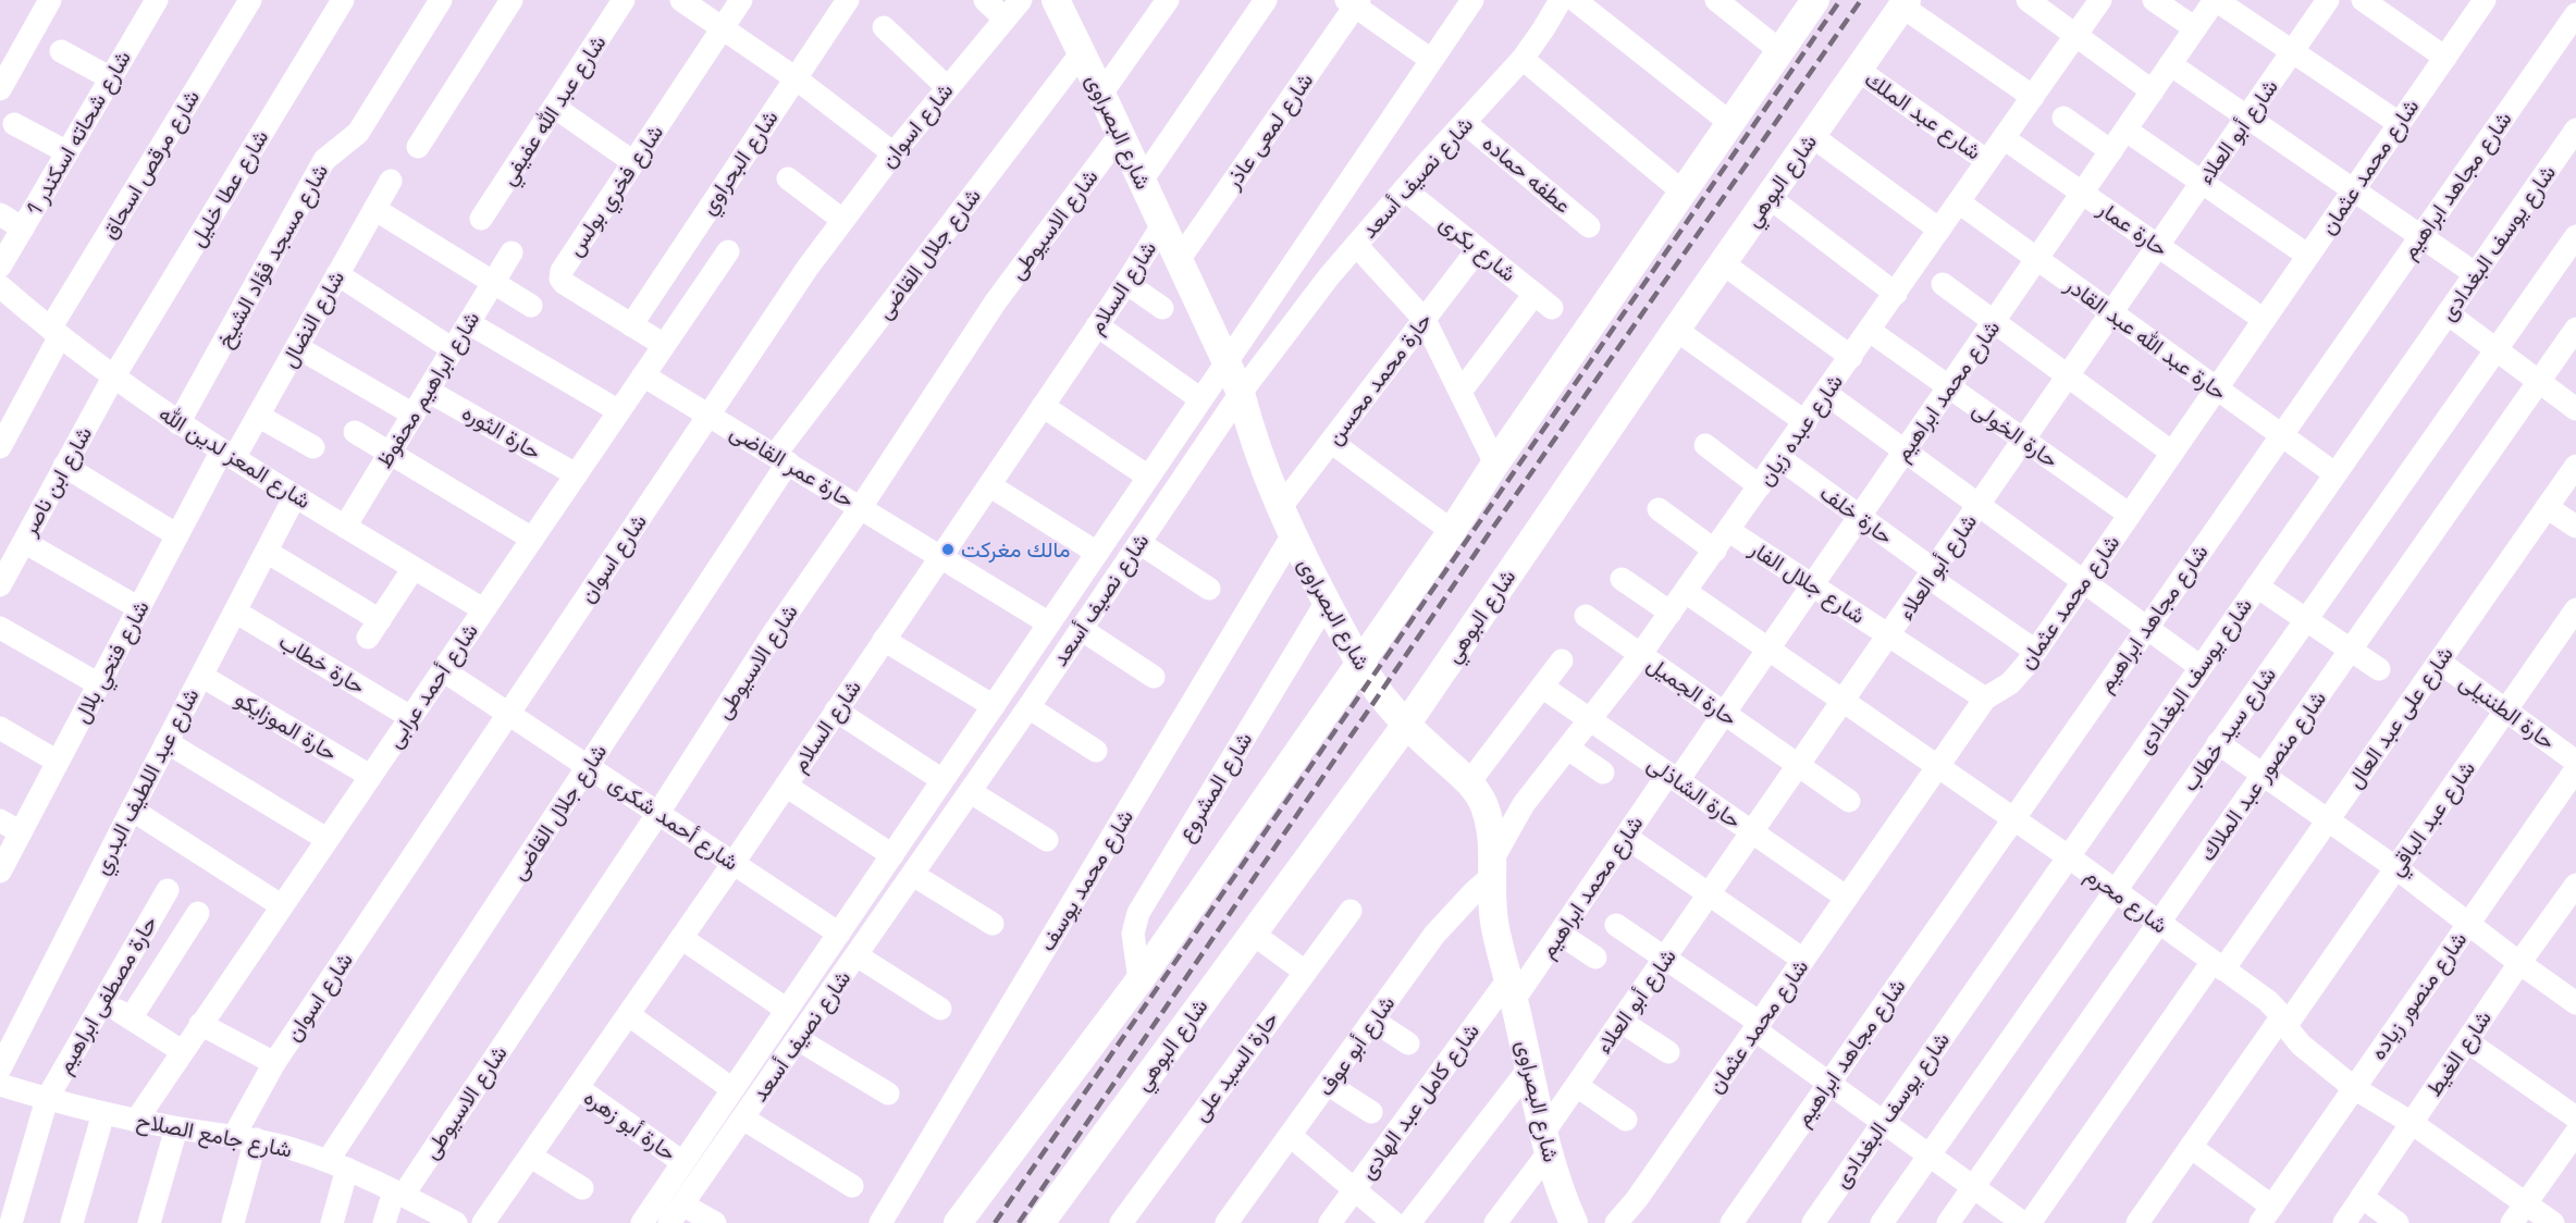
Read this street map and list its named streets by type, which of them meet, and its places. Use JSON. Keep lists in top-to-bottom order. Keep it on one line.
{"streets":{"street":["شارع عبد الله عفيفي","شارع عبد الملك","شارع اسوان","شارع لمعى عاذر","شارع البصراوى","شارع أبو العلاء","شارع شحاته اسكندر 1","شارع البحراوي","شارع مرقص اسحاق","شارع محمد عثمان","عطفه حماده","شارع نصيف أسعد","شارع البوهي","شارع مجاهد ابراهيم","شارع عطا خليل","شارع فخري بولس","شارع الاسيوطى","حارة عمار","شارع يوسف البغدادى","شارع بكرى","شارع جلال القاضى","شارع مسجد فؤاد الشيخ","شارع السلام","شارع النضال","حارة عبد الله عبد القادر","حارة محمد محسن","شارع ابراهيم محفوظ","شارع محمد ابراهيم","شارع عبده زيان","حارة الثوره","حارة الخولى","شارع المعز لدين الله","حارة عمر القاضى","شارع ابن ناصر","حارة خلف","شارع جلال الفار","شارع فتحي بلال","حارة خطاب","شارع أحمد عرابى","حارة الجميل","حارة الطننيلى","شارع على عبد العال","حارة الموزايكو","شارع سيد خطاب","شارع منصور عبد الملاك","شارع عبد اللطيف البدري","شارع المشروع","حارة الشاذلى","شارع عبد الباقي","شارع أحمد شكرى","شارع محمد يوسف","شارع محرم","حارة مصطفى ابراهيم","شارع منصور زياده","شارع أبو عوف","شارع الغيط","حارة السيد على","شارع كامل عبد الهادى","حارة أبو زهره","شارع جامع الصلاح"]},"crossings":[["شارع عبد الملك","شارع البوهي"],["شارع عبد الملك","شارع عبده زيان"],["شارع اسوان","حارة عمر القاضى"],["شارع اسوان","شارع أحمد شكرى"],["شارع اسوان","شارع جامع الصلاح"],["شارع لمعى عاذر","شارع البصراوى"],["شارع البصراوى","شارع أبو العلاء"],["شارع البصراوى","شارع نصيف أسعد"],["شارع البصراوى","شارع البوهي"],["شارع البصراوى","شارع الاسيوطى"],["شارع البصراوى","شارع جلال القاضى"],["شارع البصراوى","شارع السلام"],["شارع البصراوى","حارة محمد محسن"],["شارع البصراوى","شارع محمد ابراهيم"],["شارع البصراوى","شارع عبده زيان"],["شارع البصراوى","شارع المشروع"],["شارع البصراوى","شارع محمد يوسف"],["شارع البصراوى","شارع أبو عوف"],["شارع البصراوى","شارع كامل عبد الهادى"],["شارع أبو العلاء","حارة عمار"],["شارع أبو العلاء","حارة عبد الله عبد القادر"],["شارع أبو العلاء","حارة الخولى"],["شارع أبو العلاء","حارة خلف"],["شارع أبو العلاء","شارع جلال الفار"],["شارع أبو العلاء","حارة الجميل"],["شارع أبو العلاء","حارة الشاذلى"],["شارع أبو العلاء","شارع محرم"],["شارع شحاته اسكندر 1","شارع المعز لدين الله"],["شارع البحراوي","شارع فخري بولس"],["شارع مرقص اسحاق","شارع المعز لدين الله"],["شارع محمد عثمان","حارة عمار"],["شارع محمد عثمان","حارة عبد الله عبد القادر"],["شارع محمد عثمان","حارة الخولى"],["شارع محمد عثمان","حارة خلف"],["شارع محمد عثمان","شارع جلال الفار"],["شارع محمد عثمان","حارة الشاذلى"],["شارع محمد عثمان","شارع محرم"],["عطفه حماده","شارع نصيف أسعد"],["شارع نصيف أسعد","شارع بكرى"],["شارع نصيف أسعد","حارة عمر القاضى"],["شارع نصيف أسعد","شارع أحمد شكرى"],["شارع نصيف أسعد","حارة أبو زهره"],["شارع مجاهد ابراهيم","حارة عبد الله عبد القادر"],["شارع مجاهد ابراهيم","شارع محرم"],["شارع عطا خليل","شارع المعز لدين الله"],["شارع عطا خليل","شارع ابن ناصر"],["شارع فخري بولس","شارع أحمد عرابى"],["شارع الاسيوطى","حارة عمر القاضى"],["شارع الاسيوطى","شارع أحمد شكرى"],["شارع الاسيوطى","شارع جامع الصلاح"],["حارة عمار","شارع محمد ابراهيم"],["حارة عمار","شارع عبده زيان"],["شارع يوسف البغدادى","حارة عبد الله عبد القادر"],["شارع يوسف البغدادى","شارع محرم"],["شارع بكرى","حارة محمد محسن"],["شارع جلال القاضى","حارة عمر القاضى"],["شارع جلال القاضى","شارع أحمد شكرى"],["شارع جلال القاضى","شارع جامع الصلاح"],["شارع مسجد فؤاد الشيخ","شارع المعز لدين الله"],["شارع السلام","حارة عمر القاضى"],["شارع السلام","شارع أحمد شكرى"],["شارع السلام","حارة أبو زهره"],["شارع النضال","شارع المعز لدين الله"],["شارع النضال","شارع فتحي بلال"],["حارة عبد الله عبد القادر","شارع محمد ابراهيم"],["حارة عبد الله عبد القادر","شارع عبده زيان"],["شارع ابراهيم محفوظ","حارة الثوره"],["شارع ابراهيم محفوظ","شارع المعز لدين الله"],["شارع محمد ابراهيم","حارة الخولى"],["شارع محمد ابراهيم","حارة خلف"],["شارع محمد ابراهيم","شارع جلال الفار"],["شارع محمد ابراهيم","حارة الجميل"],["شارع محمد ابراهيم","حارة الشاذلى"],["شارع محمد ابراهيم","شارع محرم"],["شارع محمد ابراهيم","شارع كامل عبد الهادى"],["شارع عبده زيان","حارة الخولى"],["شارع عبده زيان","حارة خلف"],["شارع عبده زيان","شارع جلال الفار"],["شارع عبده زيان","حارة الجميل"],["شارع عبده زيان","حارة الشاذلى"],["شارع عبده زيان","شارع محرم"],["شارع عبده زيان","شارع أبو عوف"],["حارة الثوره","شارع أحمد عرابى"],["شارع المعز لدين الله","شارع ابن ناصر"],["شارع المعز لدين الله","شارع فتحي بلال"],["شارع المعز لدين الله","شارع أحمد عرابى"],["شارع المعز لدين الله","شارع عبد اللطيف البدري"],["حارة عمر القاضى","شارع أحمد عرابى"],["حارة خطاب","شارع أحمد عرابى"],["حارة خطاب","شارع عبد اللطيف البدري"],["شارع أحمد عرابى","حارة الموزايكو"],["شارع أحمد عرابى","شارع أحمد شكرى"],["شارع أحمد عرابى","شارع جامع الصلاح"],["حارة الطننيلى","شارع على عبد العال"],["حارة الطننيلى","شارع عبد الباقي"],["شارع على عبد العال","شارع محرم"],["حارة الموزايكو","شارع عبد اللطيف البدري"],["شارع سيد خطاب","شارع محرم"],["شارع منصور عبد الملاك","شارع محرم"],["شارع عبد الباقي","شارع محرم"],["شارع محرم","شارع منصور زياده"],["شارع محرم","شارع الغيط"],["حارة مصطفى ابراهيم","شارع جامع الصلاح"]],"places":["مالك مغركت"]}
